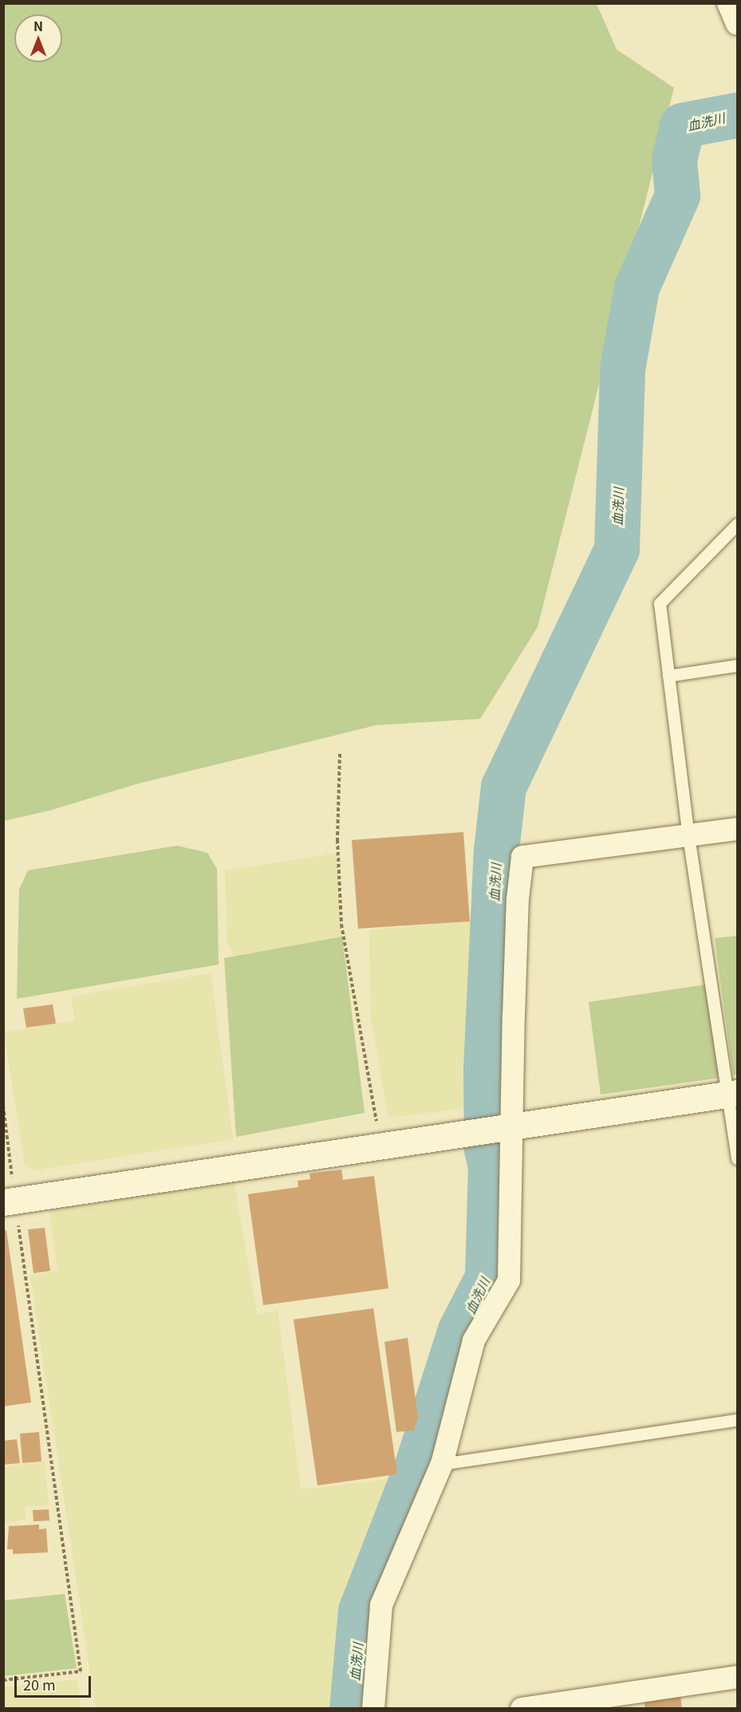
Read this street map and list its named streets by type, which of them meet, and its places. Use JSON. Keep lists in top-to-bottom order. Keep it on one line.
{"water":["血洗川"],"scale_bar":"20 m","north":"top"}
